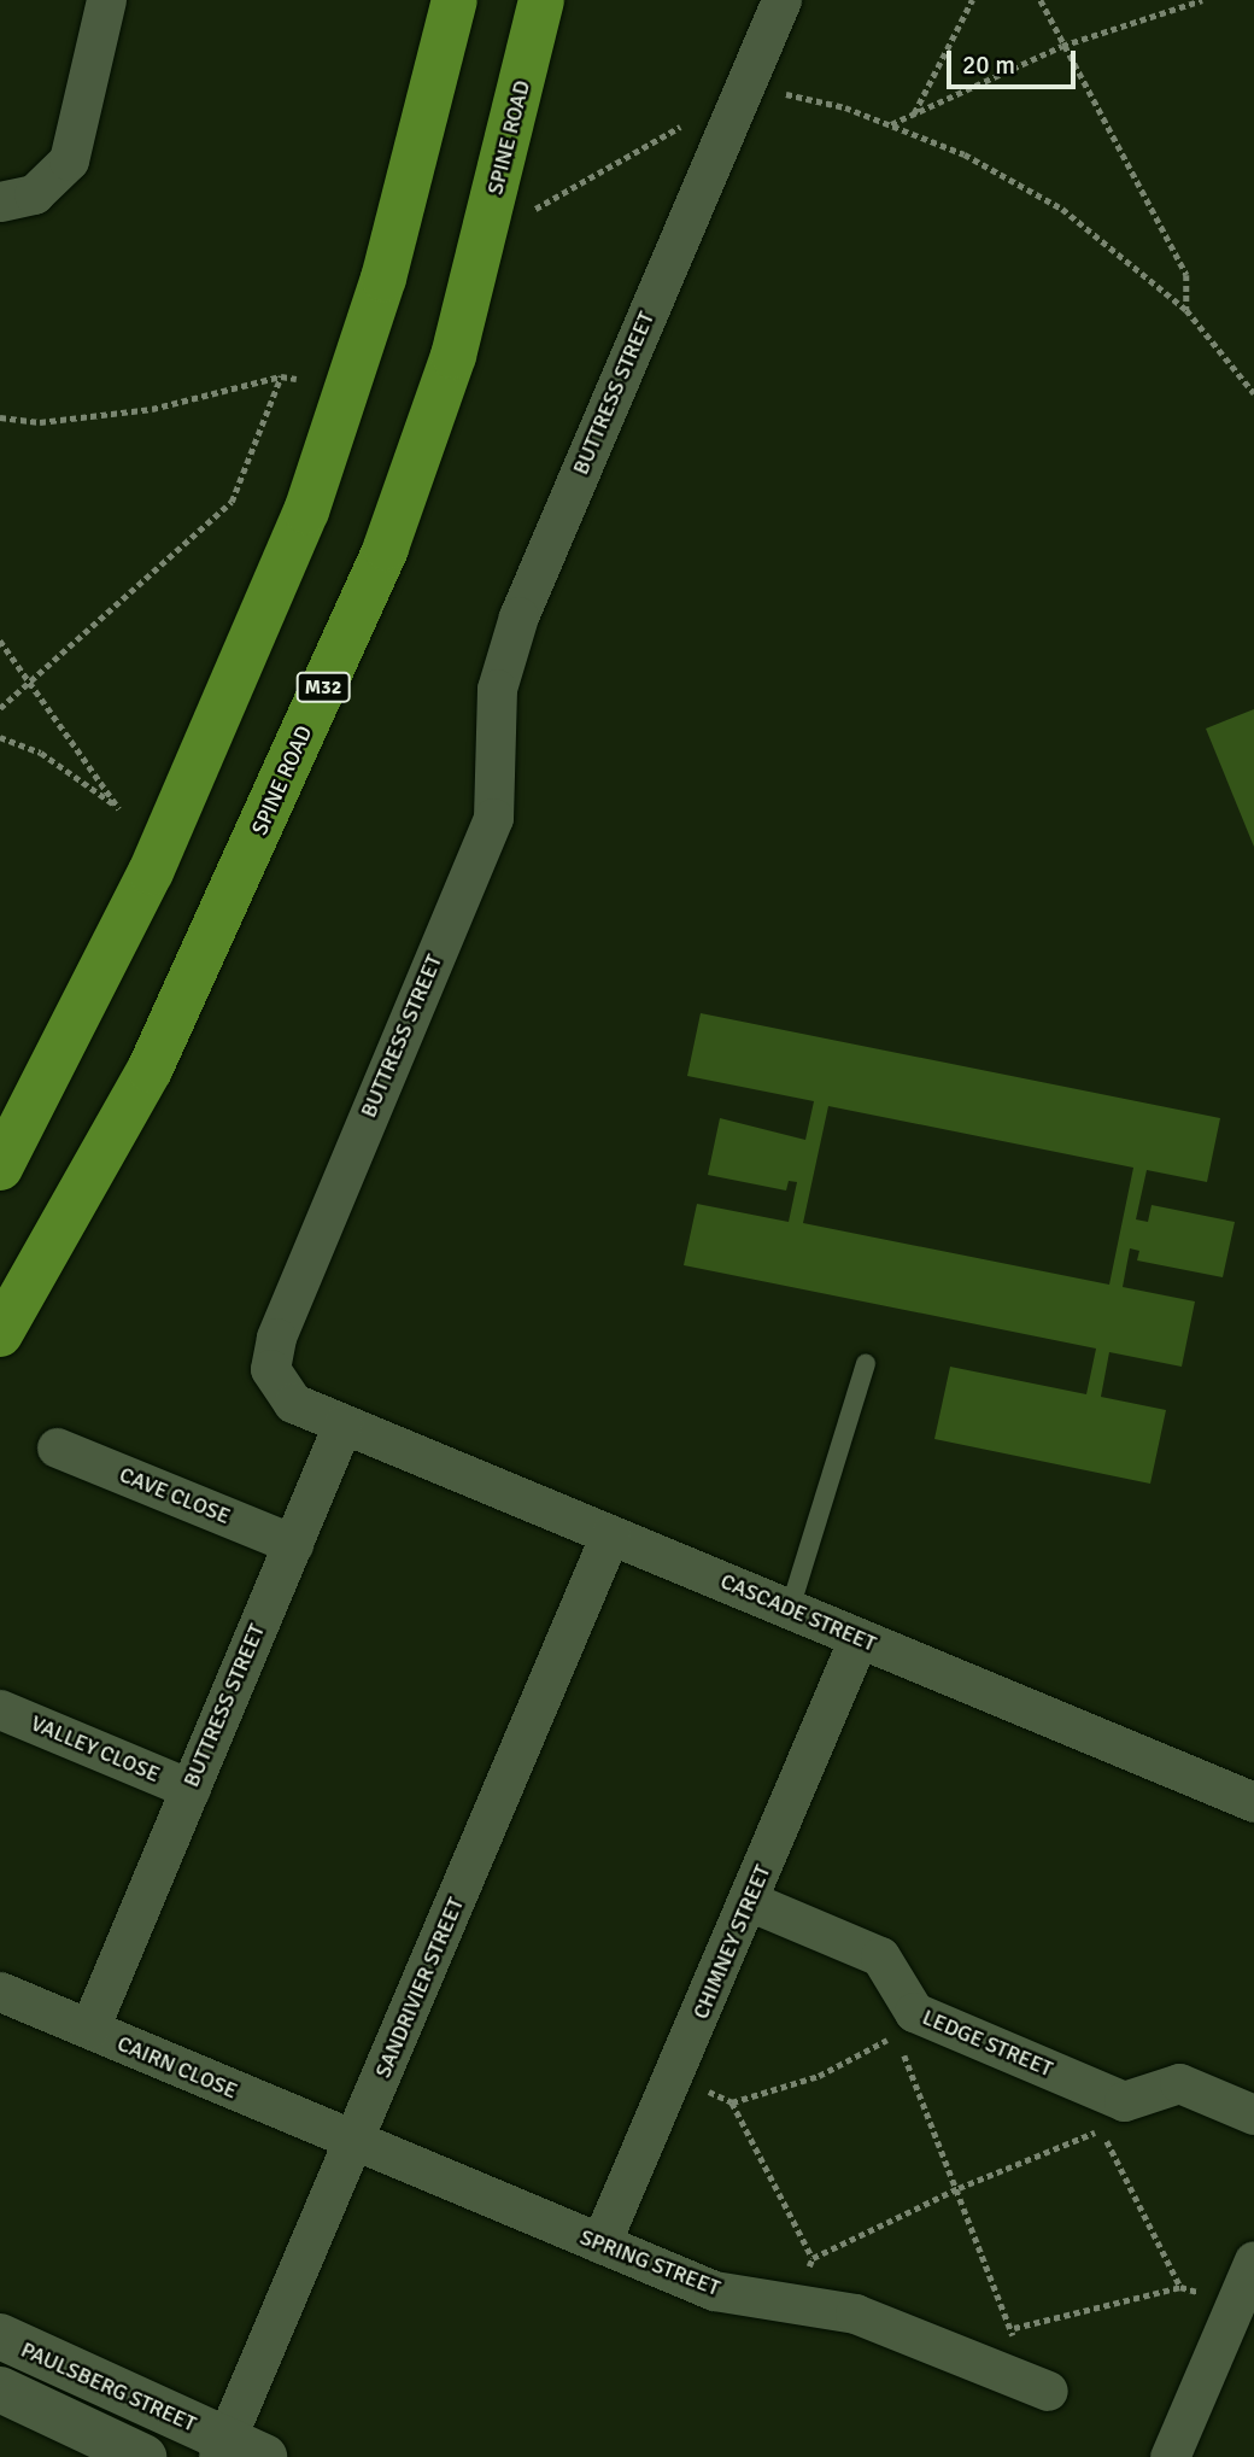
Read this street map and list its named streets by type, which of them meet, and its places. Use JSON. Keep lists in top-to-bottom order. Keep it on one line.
{"streets":{"main road":["SPINE ROAD","M32"],"street":["BUTTRESS STREET","CAVE CLOSE","CASCADE STREET","VALLEY CLOSE","CHIMNEY STREET","SANDRIVIER STREET","LEDGE STREET","CAIRN CLOSE","SPRING STREET","PAULSBERG STREET"]},"crossings":[["BUTTRESS STREET","CAVE CLOSE"],["BUTTRESS STREET","CASCADE STREET"],["BUTTRESS STREET","VALLEY CLOSE"],["BUTTRESS STREET","CAIRN CLOSE"],["CASCADE STREET","CHIMNEY STREET"],["CASCADE STREET","SANDRIVIER STREET"],["CHIMNEY STREET","LEDGE STREET"],["CHIMNEY STREET","SPRING STREET"],["SANDRIVIER STREET","CAIRN CLOSE"],["SANDRIVIER STREET","SPRING STREET"],["SANDRIVIER STREET","PAULSBERG STREET"],["CAIRN CLOSE","SPRING STREET"]],"scale_bar":"20 m"}
